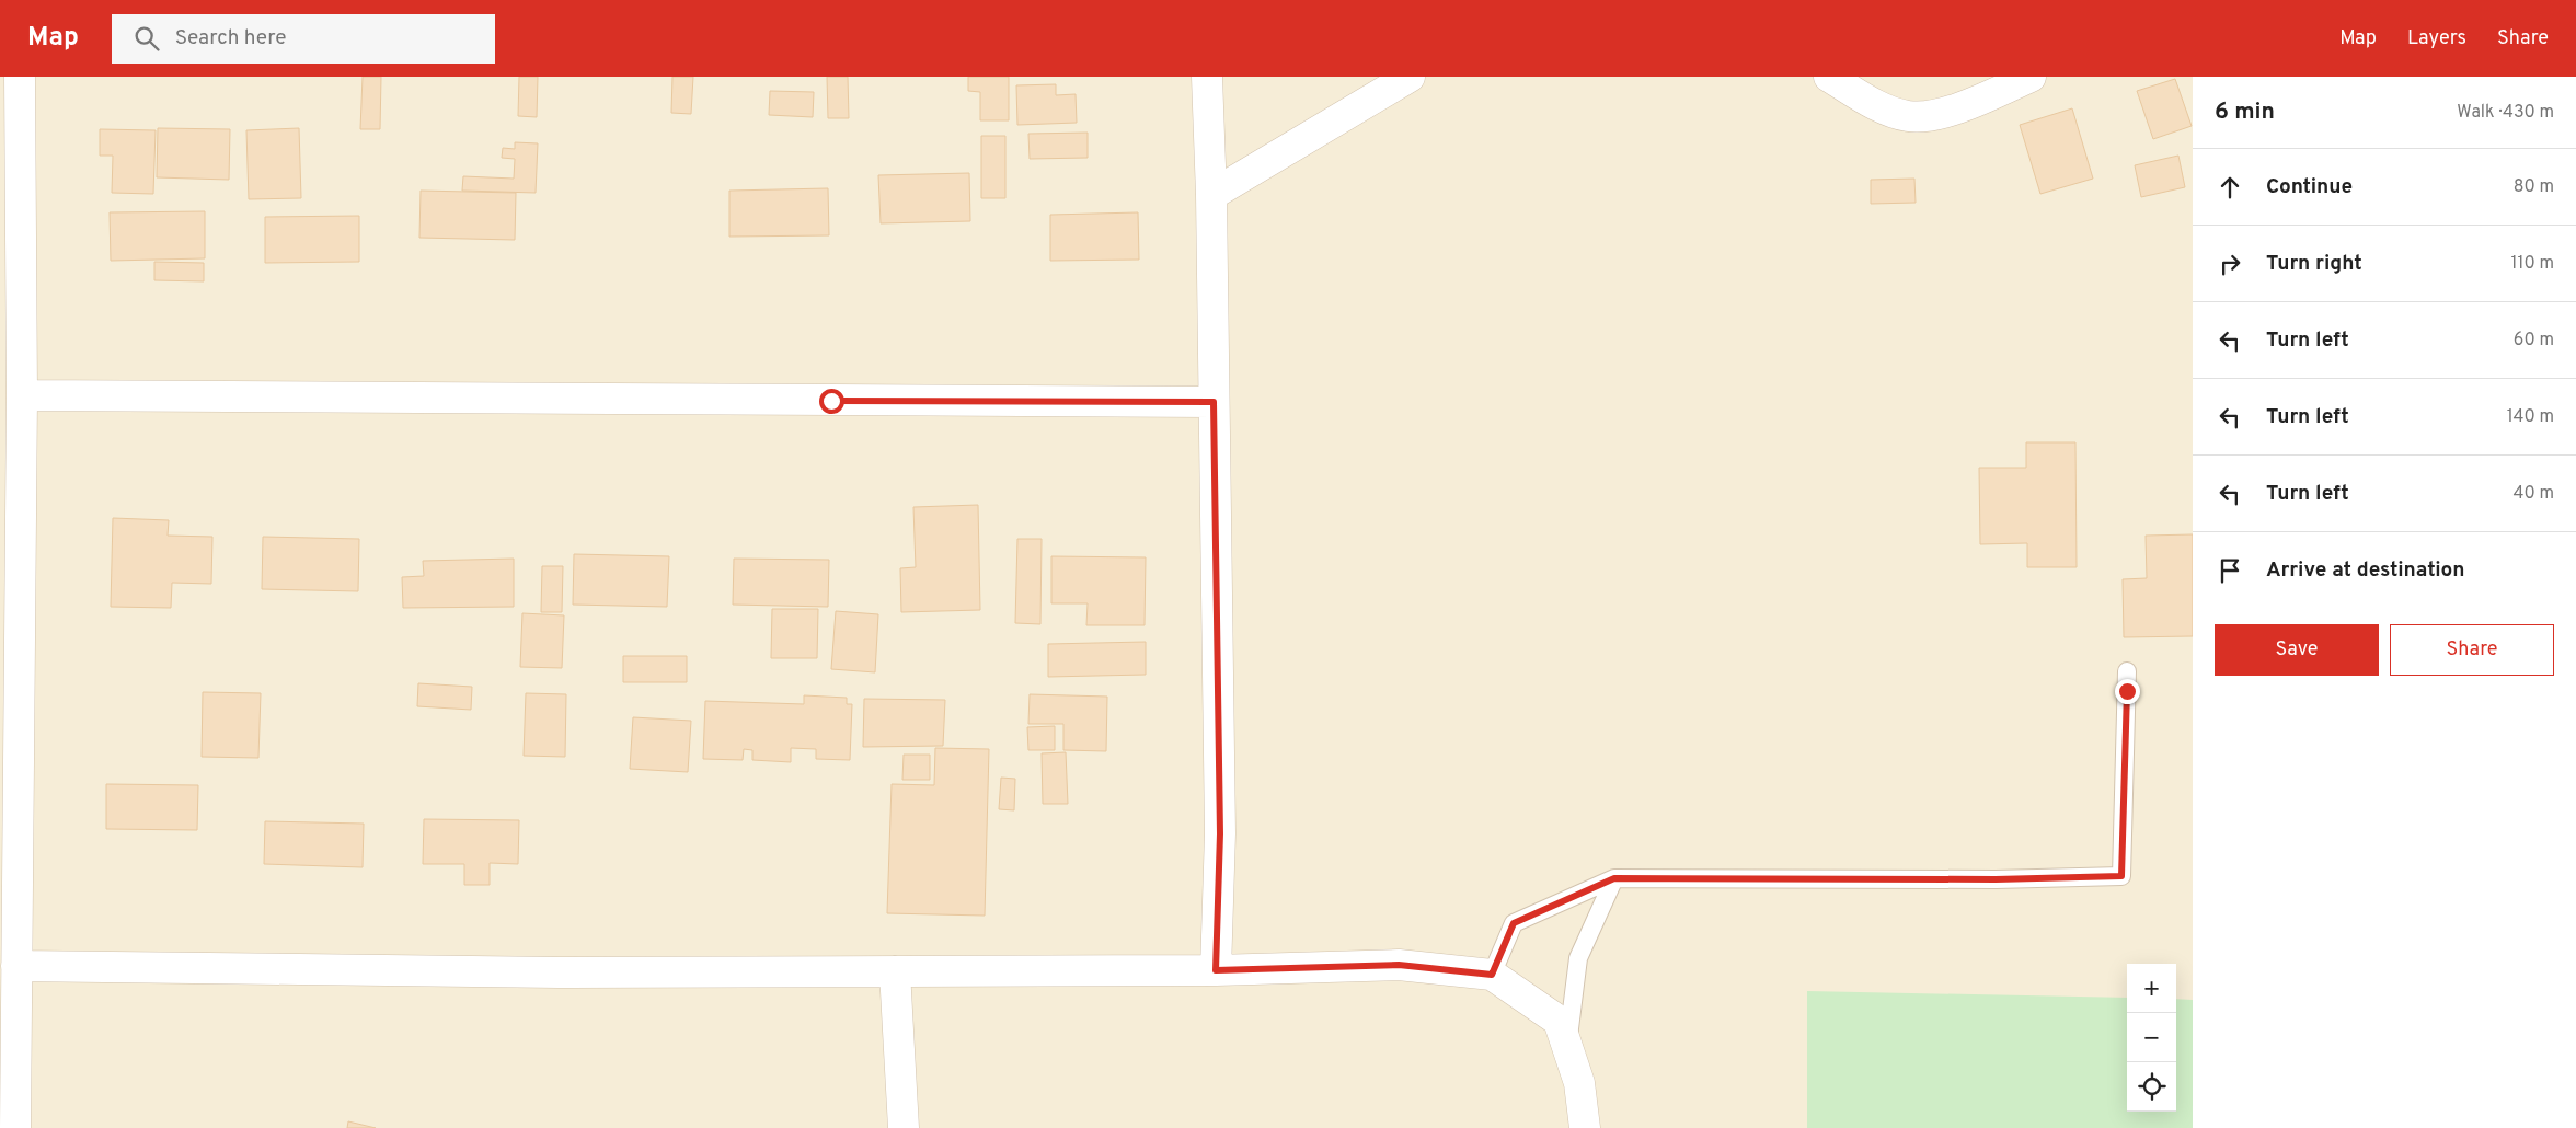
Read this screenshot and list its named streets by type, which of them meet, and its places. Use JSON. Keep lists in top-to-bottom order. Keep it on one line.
{"page":{"header":"Map","search":"Search here","nav":["Map","Layers","Share"],"heading":["6 min","Walk · 430 m"],"list":[["Continue","80 m"],["Turn right","110 m"],["Turn left","60 m"],["Turn left","140 m"],["Turn left","40 m"],"Arrive at destination"],"buttons":["Save","Share"],"map_buttons":["+","−"]}}
